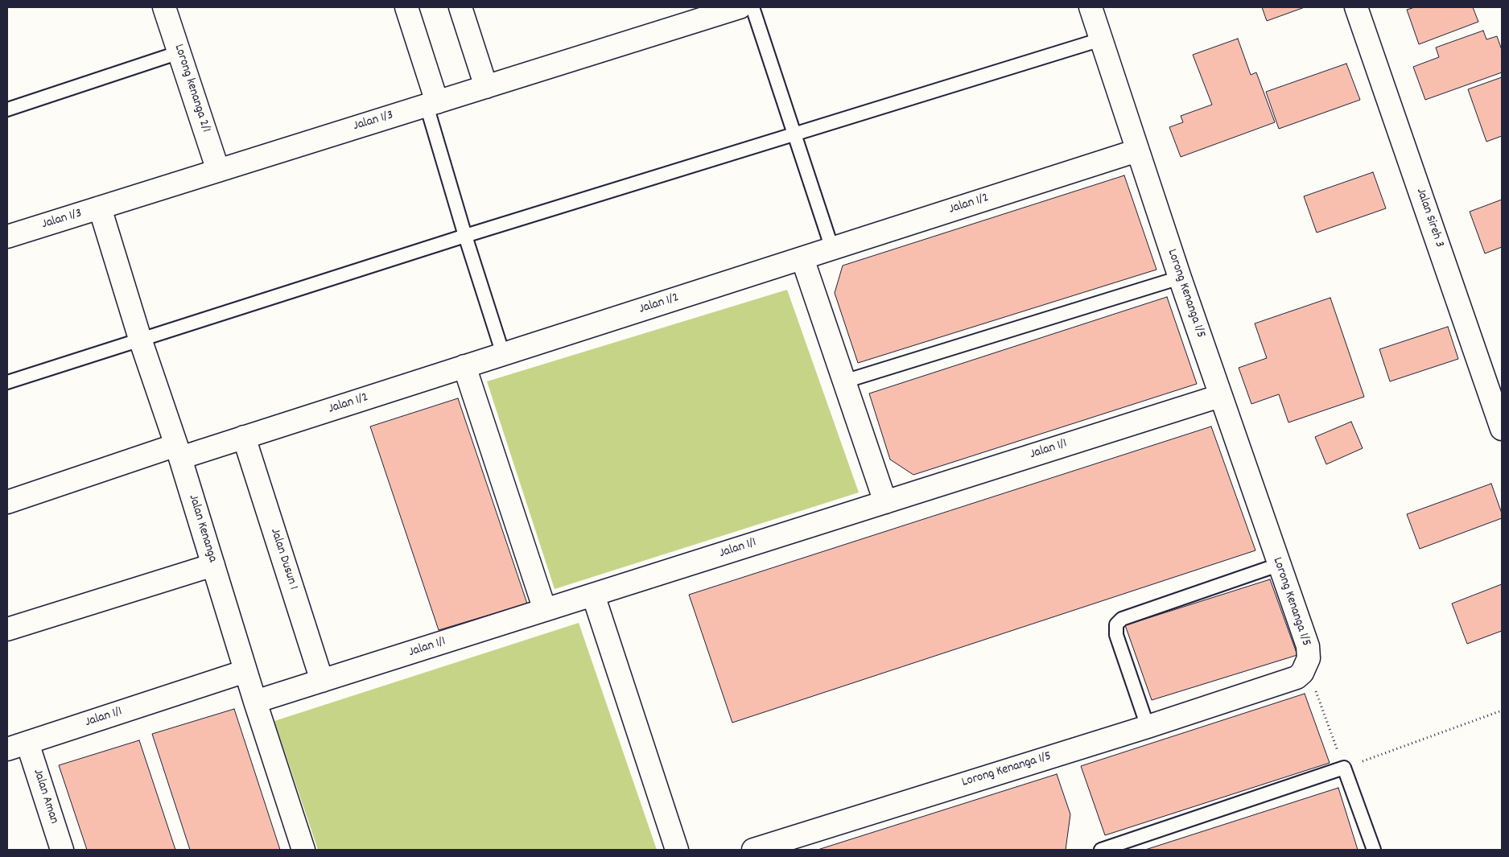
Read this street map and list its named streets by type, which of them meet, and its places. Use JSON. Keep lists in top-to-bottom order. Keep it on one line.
{"streets":{"street":["Lorong kenanga 2/1","Jalan 1/3","Jalan 1/2","Jalan Sireh 3","Lorong Kenanga 1/5","Jalan 1/1","Jalan Kenanga","Jalan Dusun 1","Jalan Aman"]},"crossings":[["Lorong kenanga 2/1","Jalan 1/3"],["Jalan 1/3","Jalan Kenanga"],["Jalan 1/2","Lorong Kenanga 1/5"],["Jalan 1/2","Jalan Kenanga"],["Jalan 1/2","Jalan Dusun 1"],["Lorong Kenanga 1/5","Jalan 1/1"],["Jalan 1/1","Jalan Kenanga"],["Jalan 1/1","Jalan Dusun 1"],["Jalan 1/1","Jalan Aman"]]}
